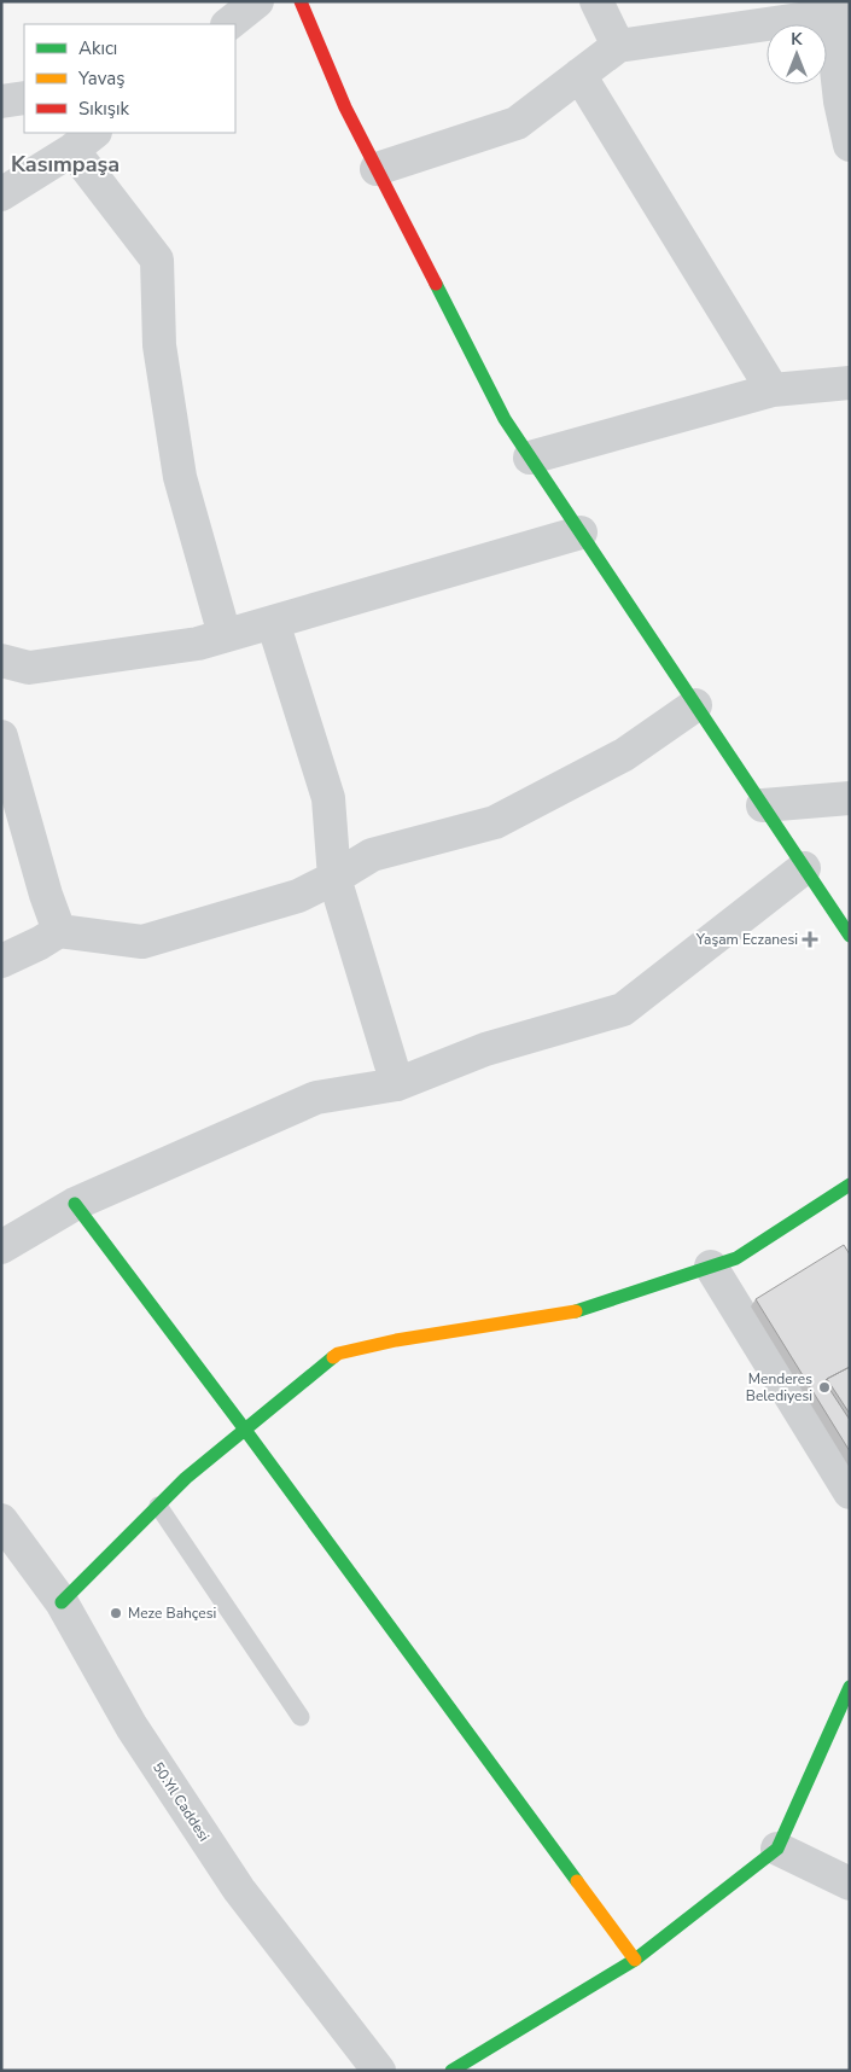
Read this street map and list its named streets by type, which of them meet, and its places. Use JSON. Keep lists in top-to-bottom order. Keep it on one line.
{"streets":{"street":["50.Yıl Caddesi"]},"districts":["Kasımpaşa"],"places":{"health":["Yaşam Eczanesi"],"other":["Menderes Belediyesi","Meze Bahçesi"]},"legend":["Akıcı","Yavaş","Sıkışık"],"north":"top"}
